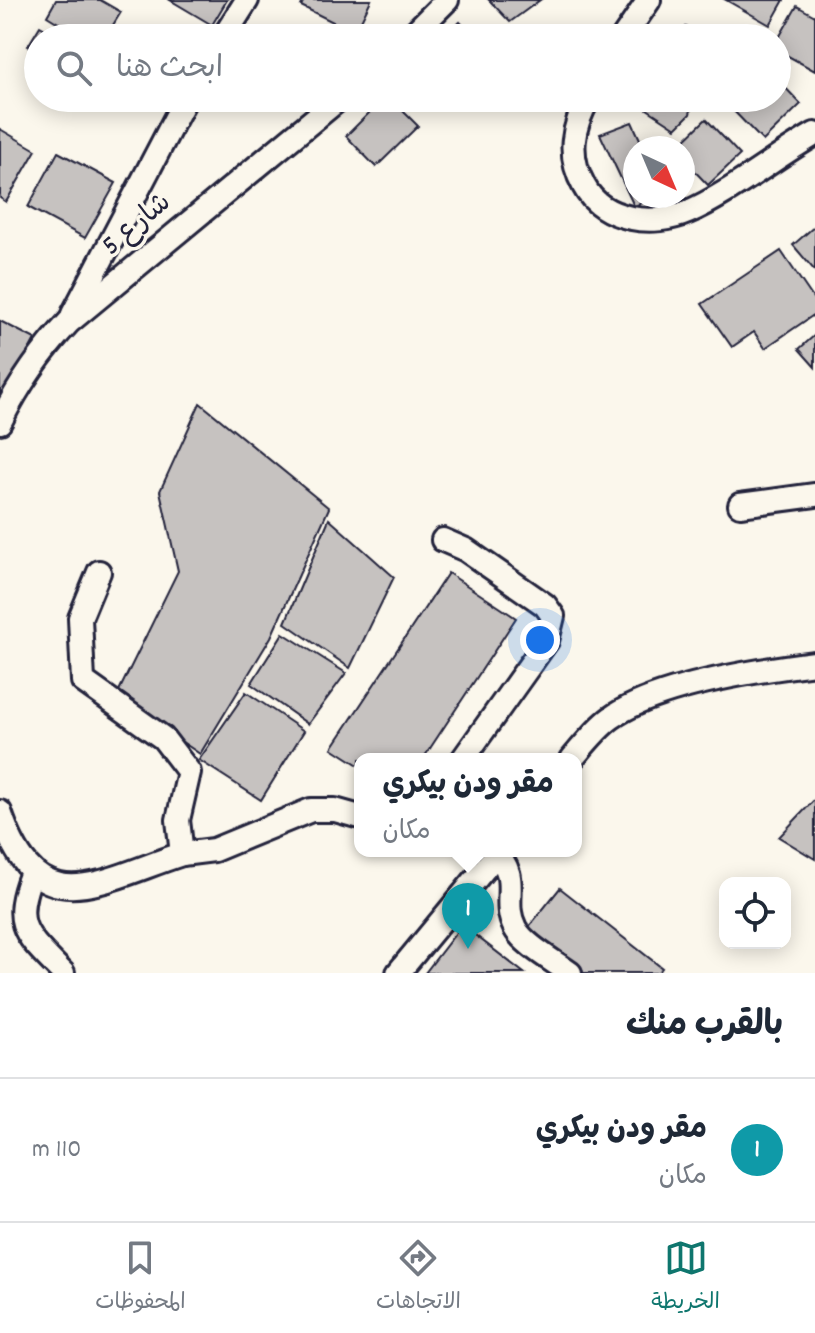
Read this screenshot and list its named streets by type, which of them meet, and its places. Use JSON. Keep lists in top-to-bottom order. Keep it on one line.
{"streets":{"street":["شارع 5"]},"north":"bottom right","page":{"search":"ابحث هنا","popup":["مقر ودن بيكري","مكان"],"pins":"1","heading":"بالقرب منك","list":[{"mark":"1","name":"مقر ودن بيكري","note":"مكان","value":"110 m"}],"nav":["الخريطة","الاتجاهات","المحفوظات"]}}
